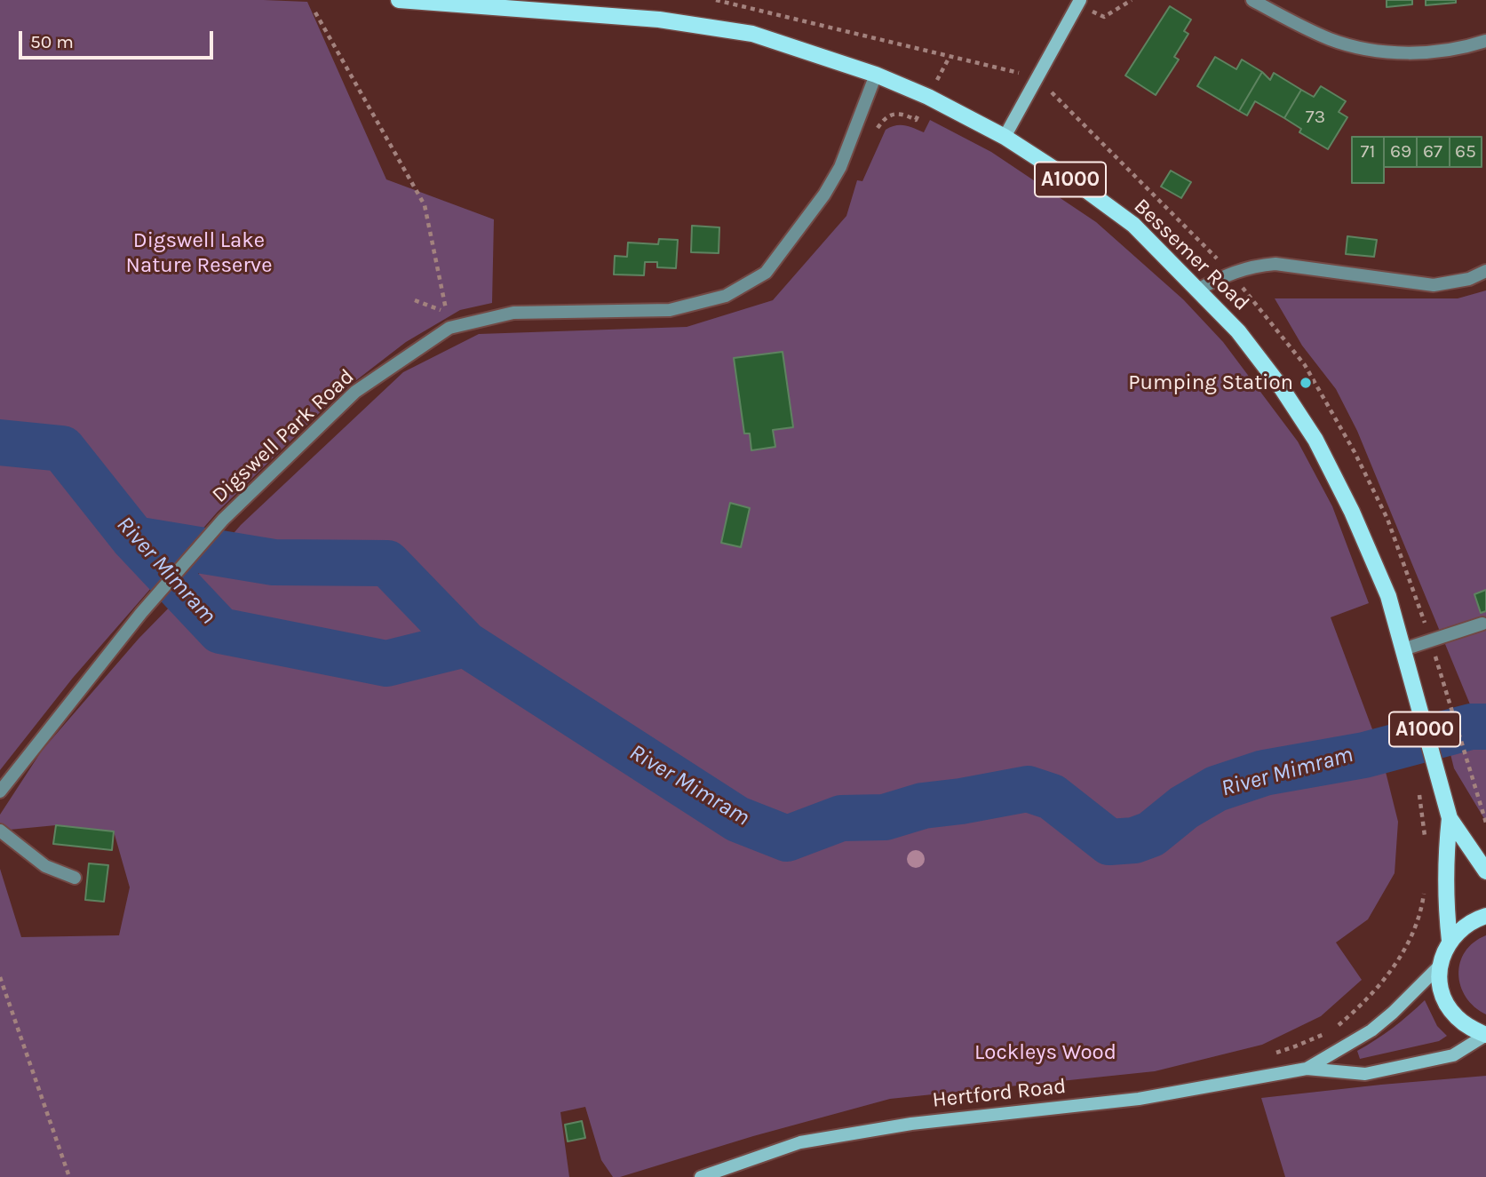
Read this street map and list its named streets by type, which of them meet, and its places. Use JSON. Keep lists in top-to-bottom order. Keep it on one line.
{"streets":{"main road":["A1000","Bessemer Road"],"street":["Digswell Park Road","Hertford Road"]},"crossings":[["Bessemer Road","Digswell Park Road"]],"water":["River Mimram"],"parks":["Digswell Lake Nature Reserve","Lockleys Wood"],"places":["Pumping Station"],"house_numbers":["73","71","69","67","65"],"scale_bar":"50 m"}
